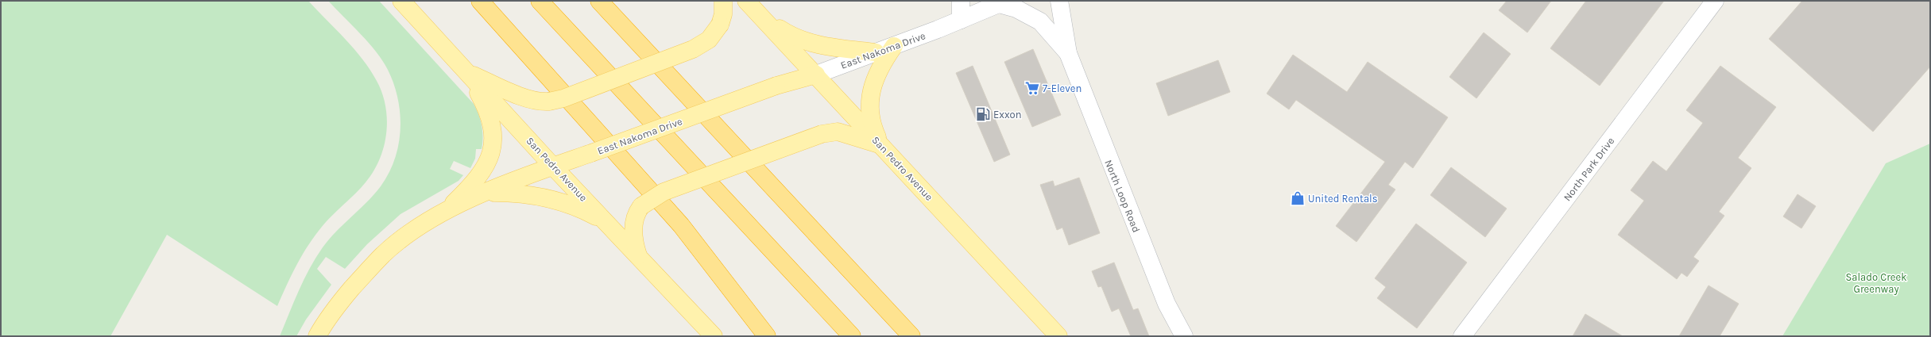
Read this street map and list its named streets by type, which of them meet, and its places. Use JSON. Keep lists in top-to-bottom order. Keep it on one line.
{"streets":{"main road":["East Nakoma Drive","San Pedro Avenue"],"street":["North Park Drive","North Loop Road"]},"crossings":[["East Nakoma Drive","San Pedro Avenue"],["East Nakoma Drive","North Loop Road"]],"parks":["Salado Creek Greenway"],"places":{"supermarket":["7-Eleven"],"fuel station":["Exxon"],"shop":["United Rentals"]}}
